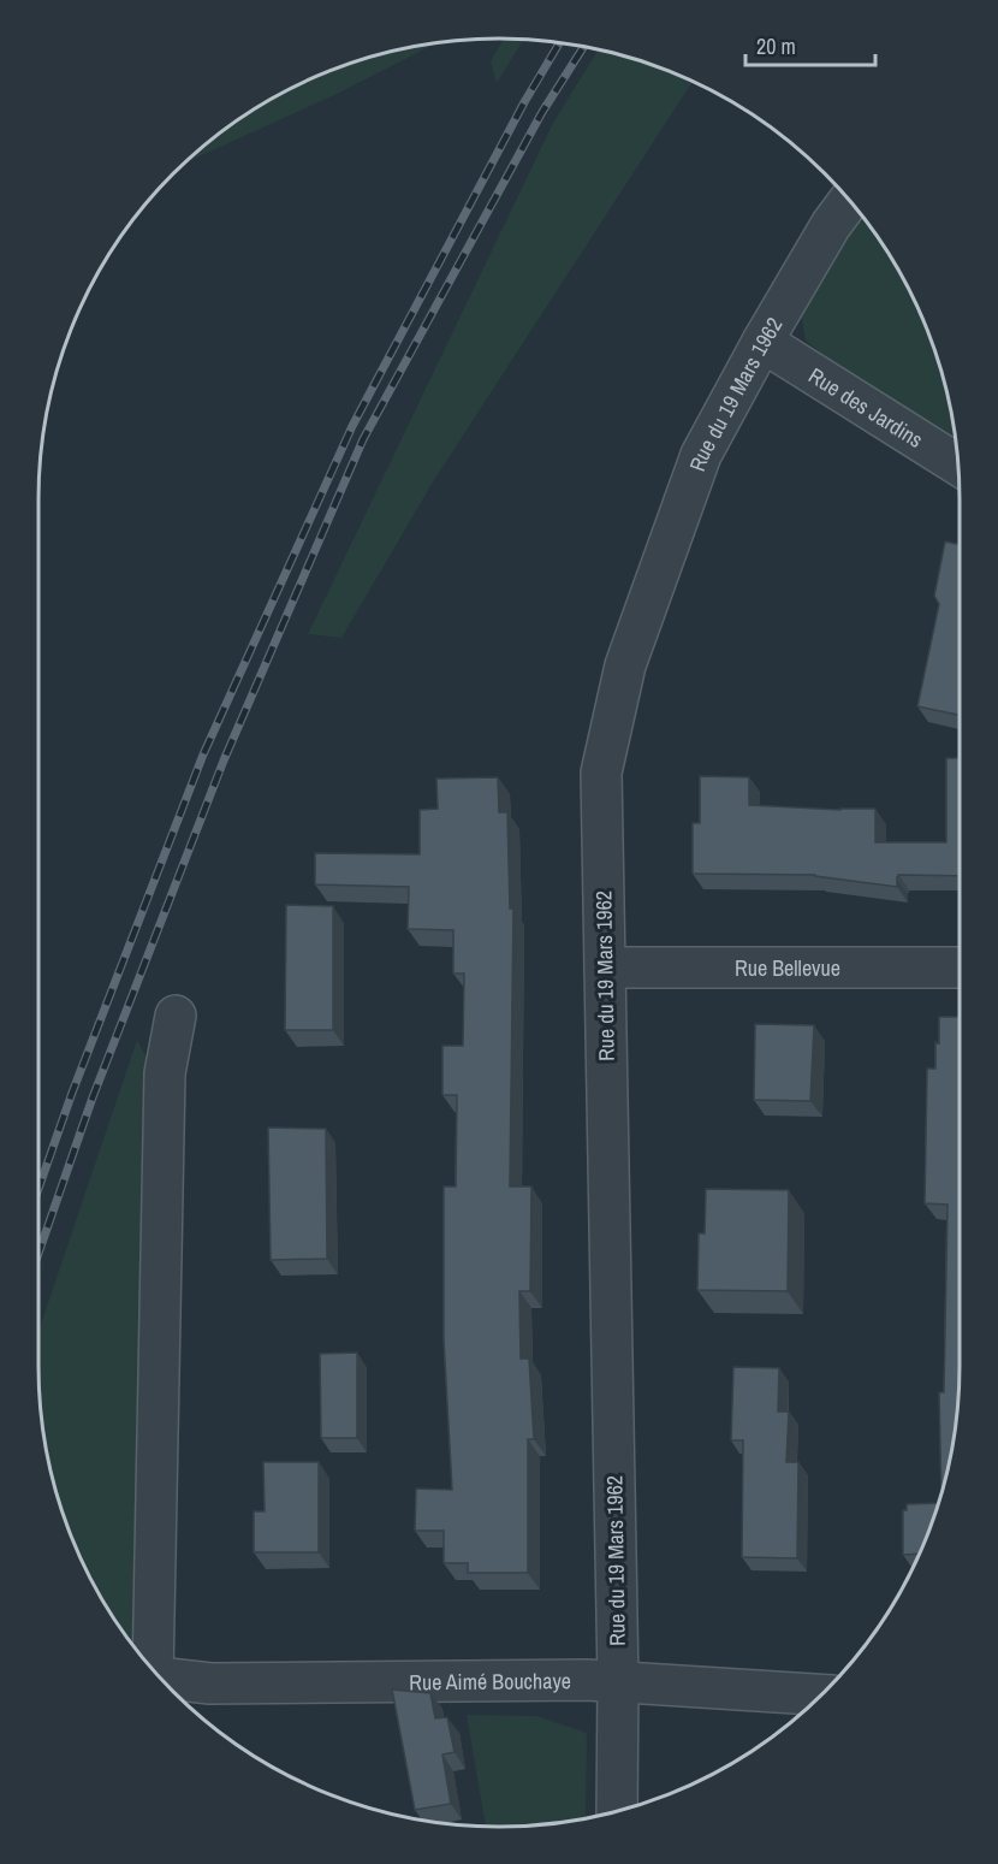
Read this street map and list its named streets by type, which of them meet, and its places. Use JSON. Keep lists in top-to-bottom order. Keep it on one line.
{"streets":{"street":["Rue du 19 Mars 1962","Rue des Jardins","Rue Bellevue","Rue Aimé Bouchaye"]},"crossings":[["Rue du 19 Mars 1962","Rue des Jardins"],["Rue du 19 Mars 1962","Rue Bellevue"],["Rue du 19 Mars 1962","Rue Aimé Bouchaye"]],"scale_bar":"20 m"}
